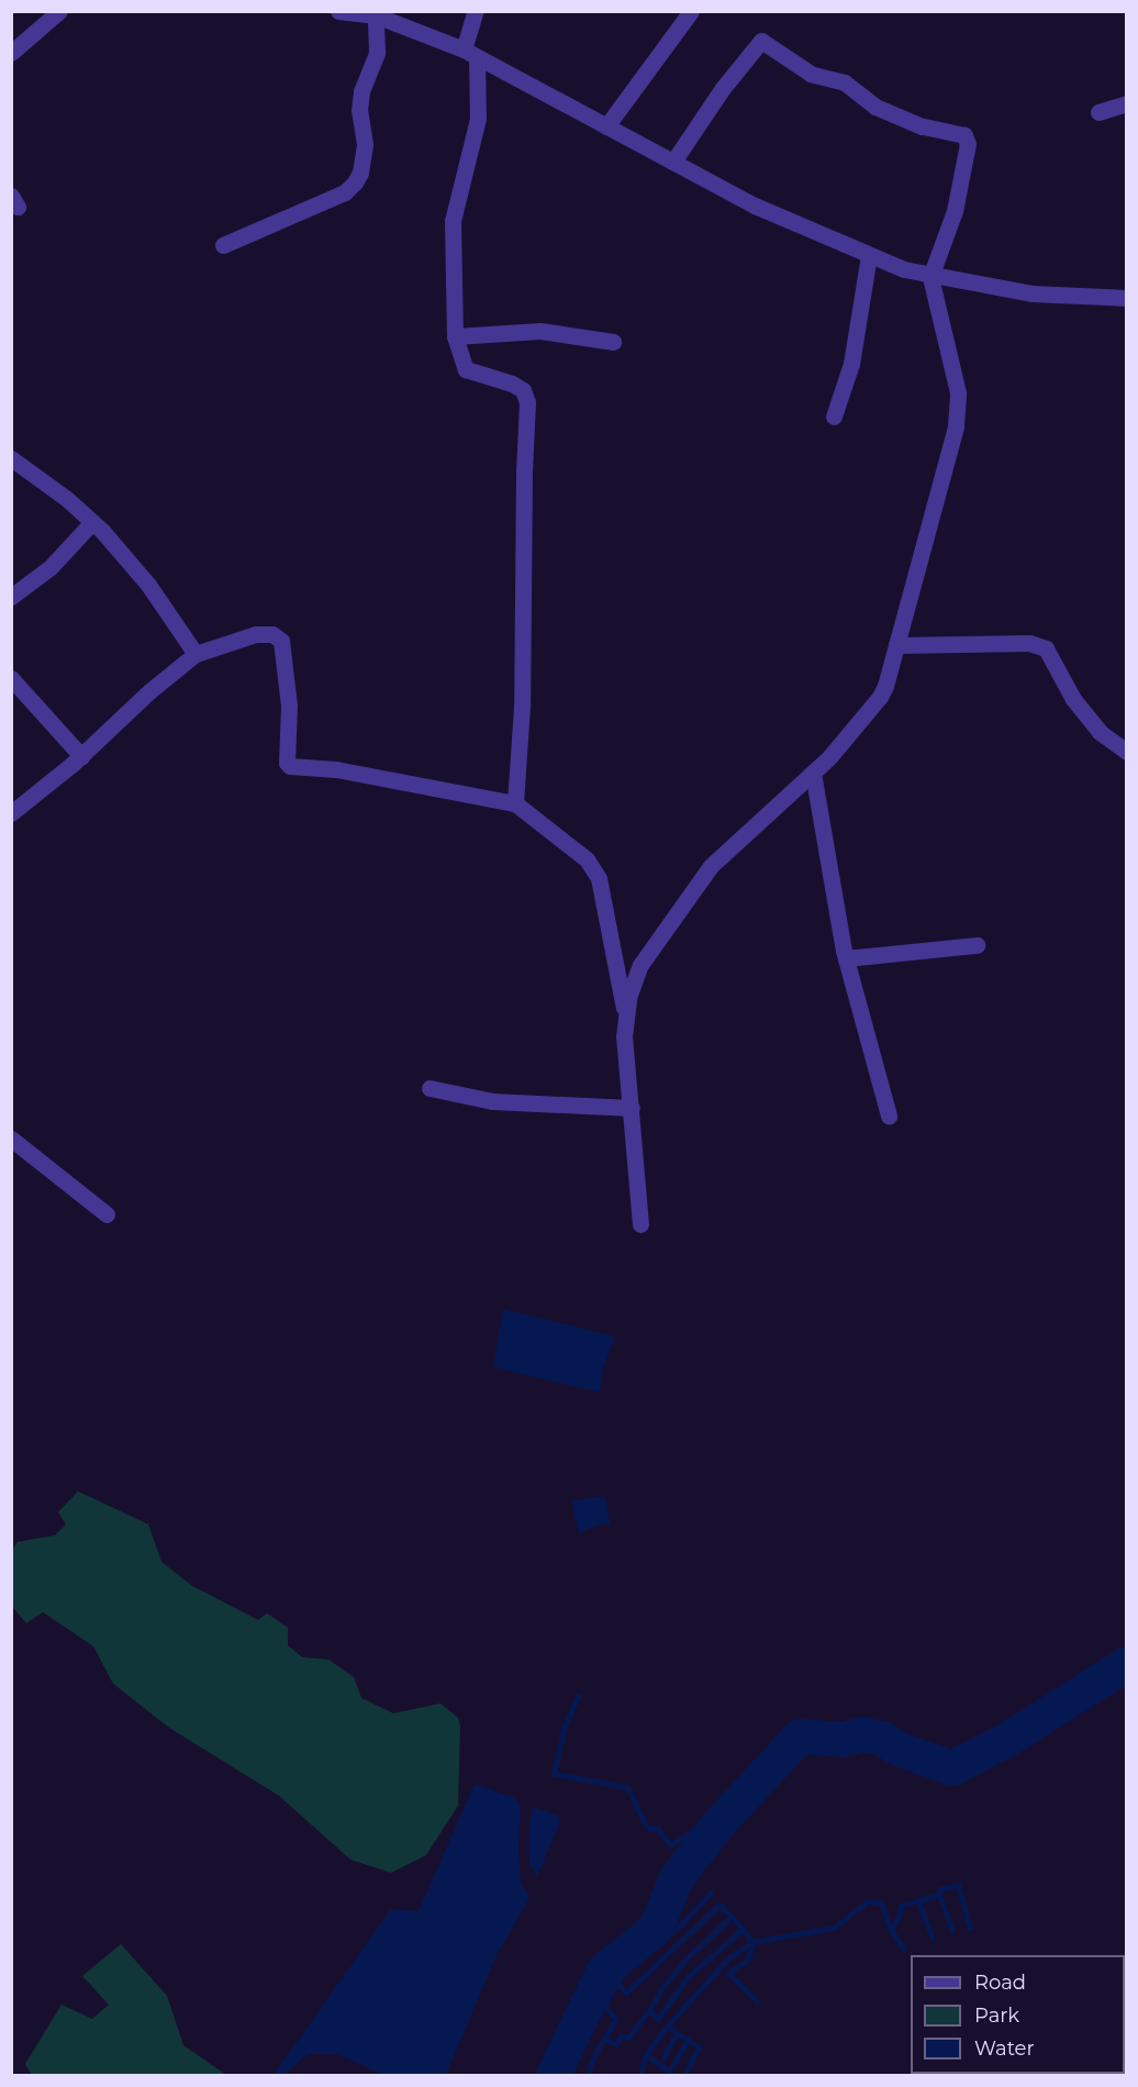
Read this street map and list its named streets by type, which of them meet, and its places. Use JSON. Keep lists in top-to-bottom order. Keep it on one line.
{"legend":["Road","Park","Water"]}
